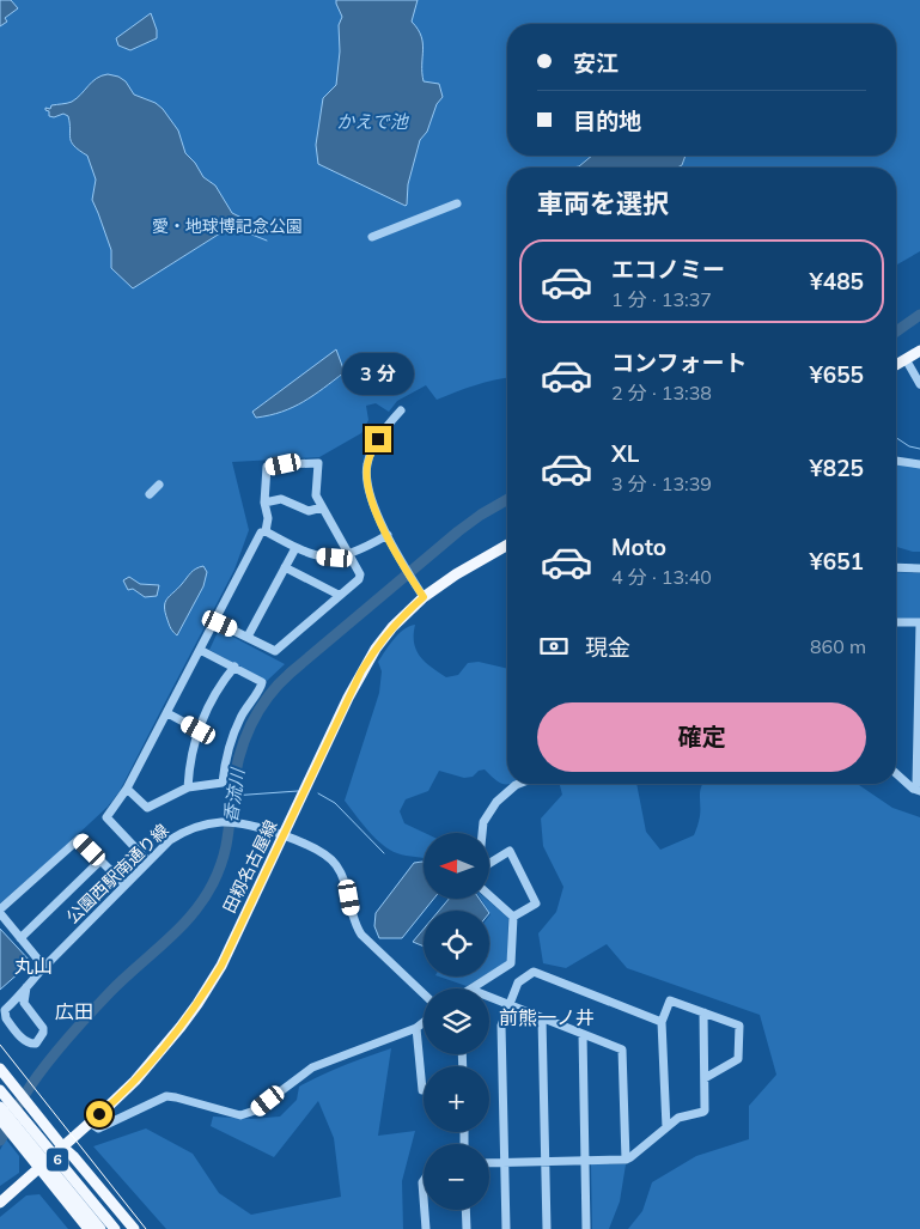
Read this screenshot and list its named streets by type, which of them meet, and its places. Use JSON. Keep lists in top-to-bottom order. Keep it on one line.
{"streets":{"main road":["田籾名古屋線","6"],"street":["公園西駅南通り線"]},"crossings":[["田籾名古屋線","公園西駅南通り線"],["田籾名古屋線","6"]],"districts":["丸山","広田","前熊一ノ井"],"water":["かえで池","香流川"],"parks":["愛・地球博記念公園"],"north":"left","page":{"banner":["安江","目的地"],"heading":"車両を選択","list":[{"name":"エコノミー","note":"1 分 · 13:37","value":"¥485"},{"name":"コンフォート","note":"2 分 · 13:38","value":"¥655"},{"name":"XL","note":"3 分 · 13:39","value":"¥825"},{"name":"Moto","note":"4 分 · 13:40","value":"¥651"}],"bubble":"3 分","pay":["現金","860 m"],"buttons":"確定","map_buttons":["+","−"]}}
